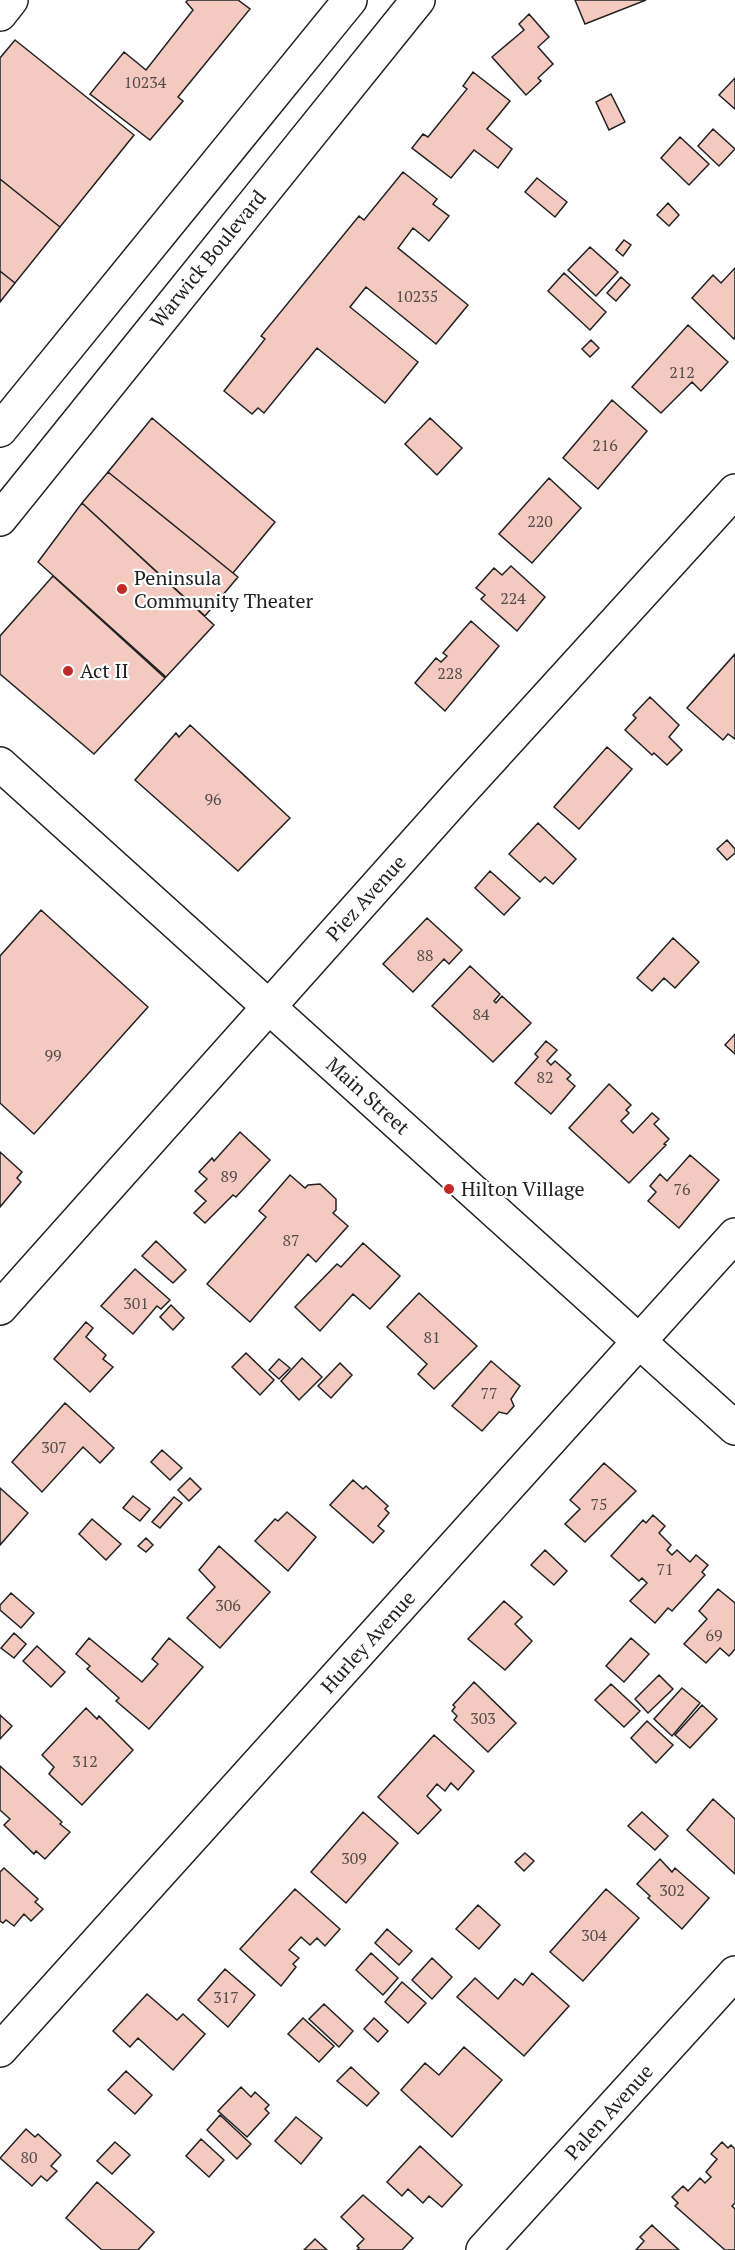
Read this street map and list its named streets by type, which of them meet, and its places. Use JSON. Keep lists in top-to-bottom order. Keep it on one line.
{"streets":{"street":["Warwick Boulevard","Piez Avenue","Main Street","Hurley Avenue","Palen Avenue"]},"crossings":[["Piez Avenue","Main Street"],["Main Street","Hurley Avenue"]],"places":["Peninsula Community Theater","Act II","Hilton Village"],"house_numbers":["10234","10235","212","216","220","224","228","96","88","84","99","82","89","76","87","301","81","77","307","75","71","306","69","303","312","309","302","304","317","80"]}
